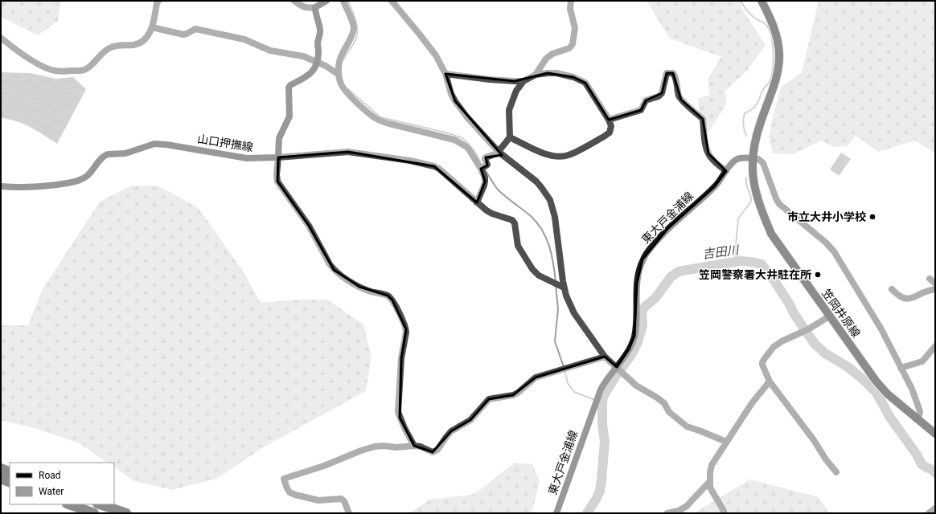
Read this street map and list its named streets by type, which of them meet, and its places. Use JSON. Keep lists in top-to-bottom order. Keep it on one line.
{"streets":{"main road":["山口押撫線","東大戸金浦線","笠岡井原線"]},"crossings":[["東大戸金浦線","笠岡井原線"]],"water":["吉田川"],"places":["市立大井小学校","笠岡警察署大井駐在所"],"legend":["Road","Water"]}
